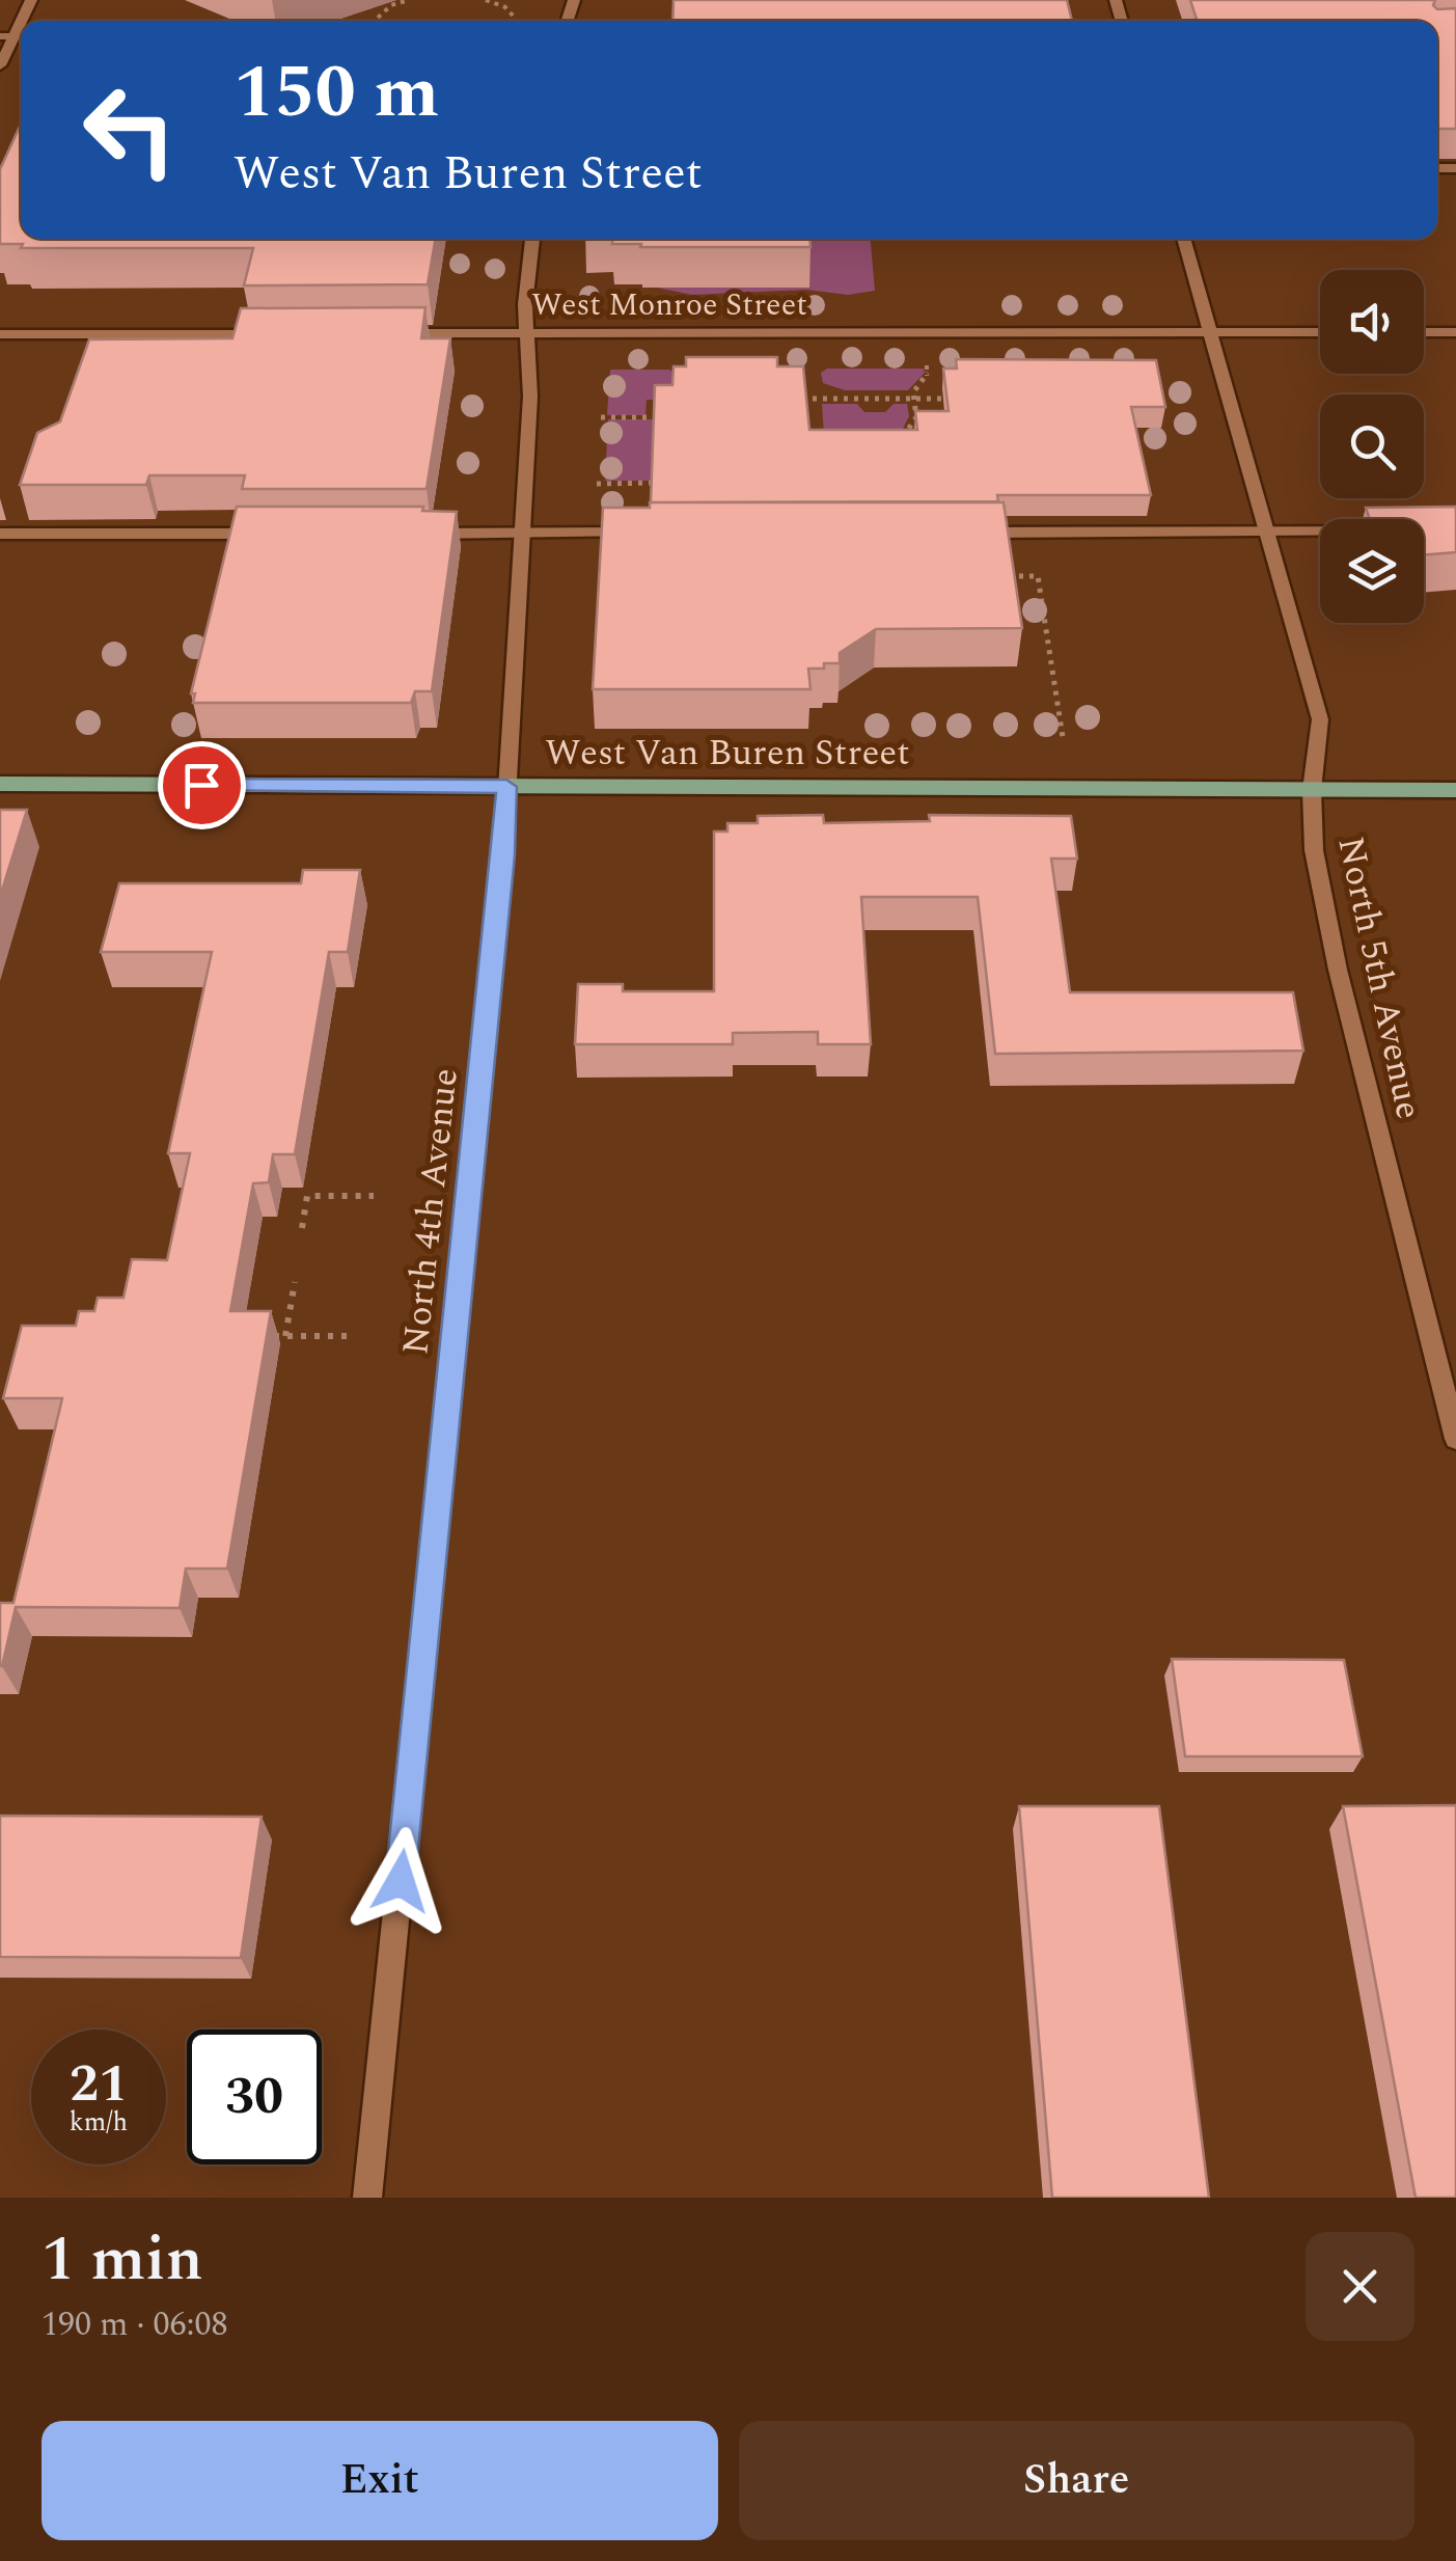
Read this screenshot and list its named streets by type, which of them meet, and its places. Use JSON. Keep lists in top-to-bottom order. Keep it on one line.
{"streets":{"main road":["West Van Buren Street"],"street":["West Monroe Street","North 5th Avenue","North 4th Avenue"]},"crossings":[["West Monroe Street","North 5th Avenue"],["West Monroe Street","North 4th Avenue"],["West Van Buren Street","North 5th Avenue"],["West Van Buren Street","North 4th Avenue"]],"page":{"turn":["150 m","West Van Buren Street"],"speed":"21 km/h","limit":"30","heading":["1 min","190 m · 06:08"],"buttons":["Exit","Share"]}}
